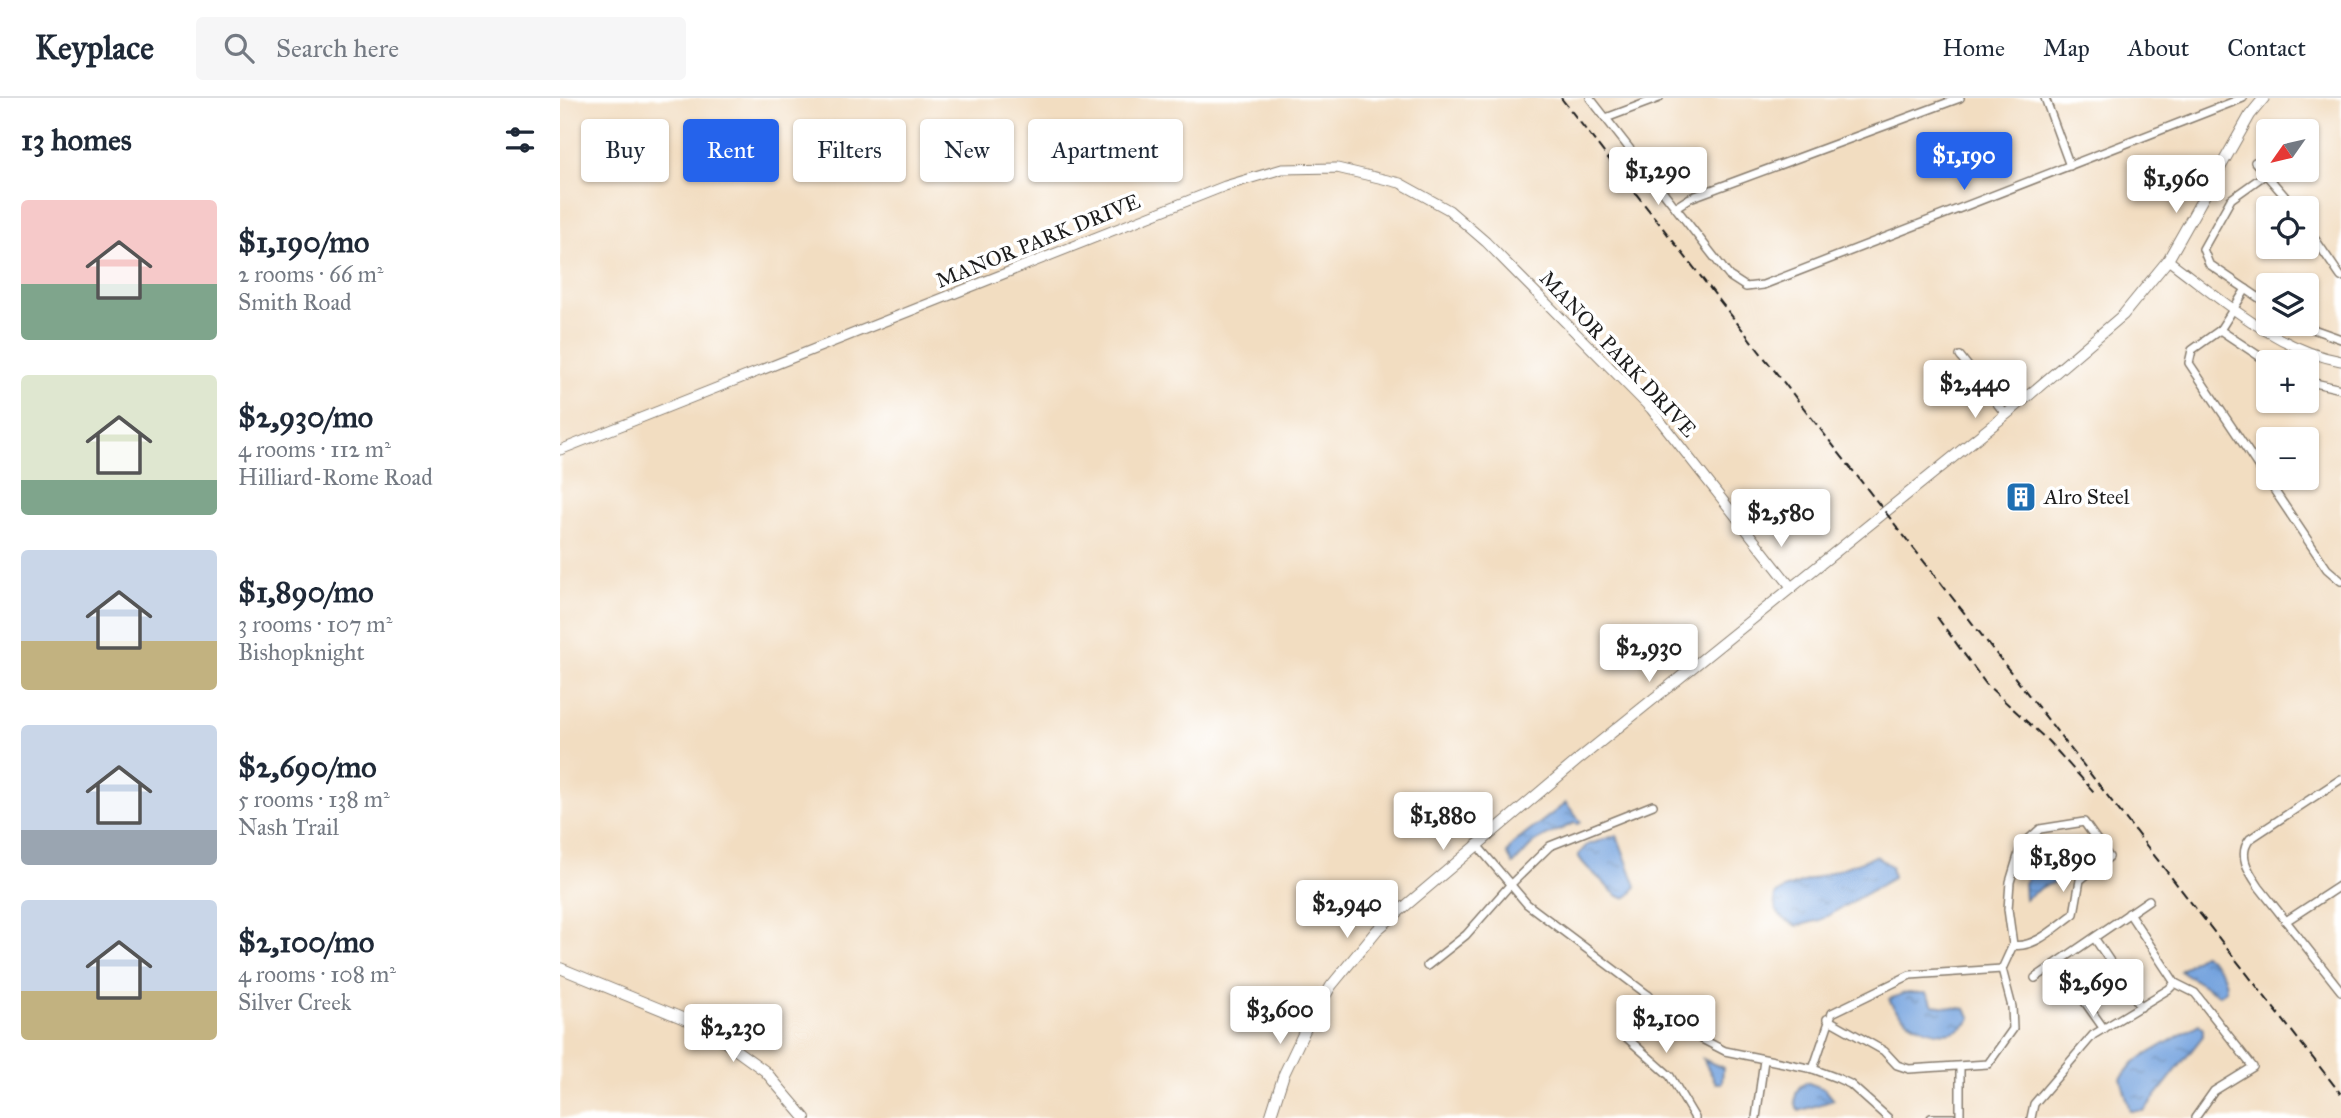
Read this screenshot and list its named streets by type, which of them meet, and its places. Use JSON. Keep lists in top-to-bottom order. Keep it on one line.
{"streets":{"street":["MANOR PARK DRIVE"]},"places":{"building":["Alro Steel"]},"north":"bottom left","page":{"header":"Keyplace","search":"Search here","nav":["Home","Map","About","Contact"],"heading":"13 homes","map_buttons":["+","−"],"chip":["Buy","Rent","Filters","New","Apartment"],"price":["$1,190","$1,290","$1,960","$2,440","$2,580","$2,930","$1,880","$1,890","$2,940","$2,690","$3,600","$2,100","$2,230"],"list":[{"name":"$1,190/mo","note":"2 rooms · 66 m² · Smith Road"},{"name":"$2,930/mo","note":"4 rooms · 112 m² · Hilliard-Rome Road"},{"name":"$1,890/mo","note":"3 rooms · 107 m² · Bishopknight"},{"name":"$2,690/mo","note":"5 rooms · 138 m² · Nash Trail"},{"name":"$2,100/mo","note":"4 rooms · 108 m² · Silver Creek"}]}}
